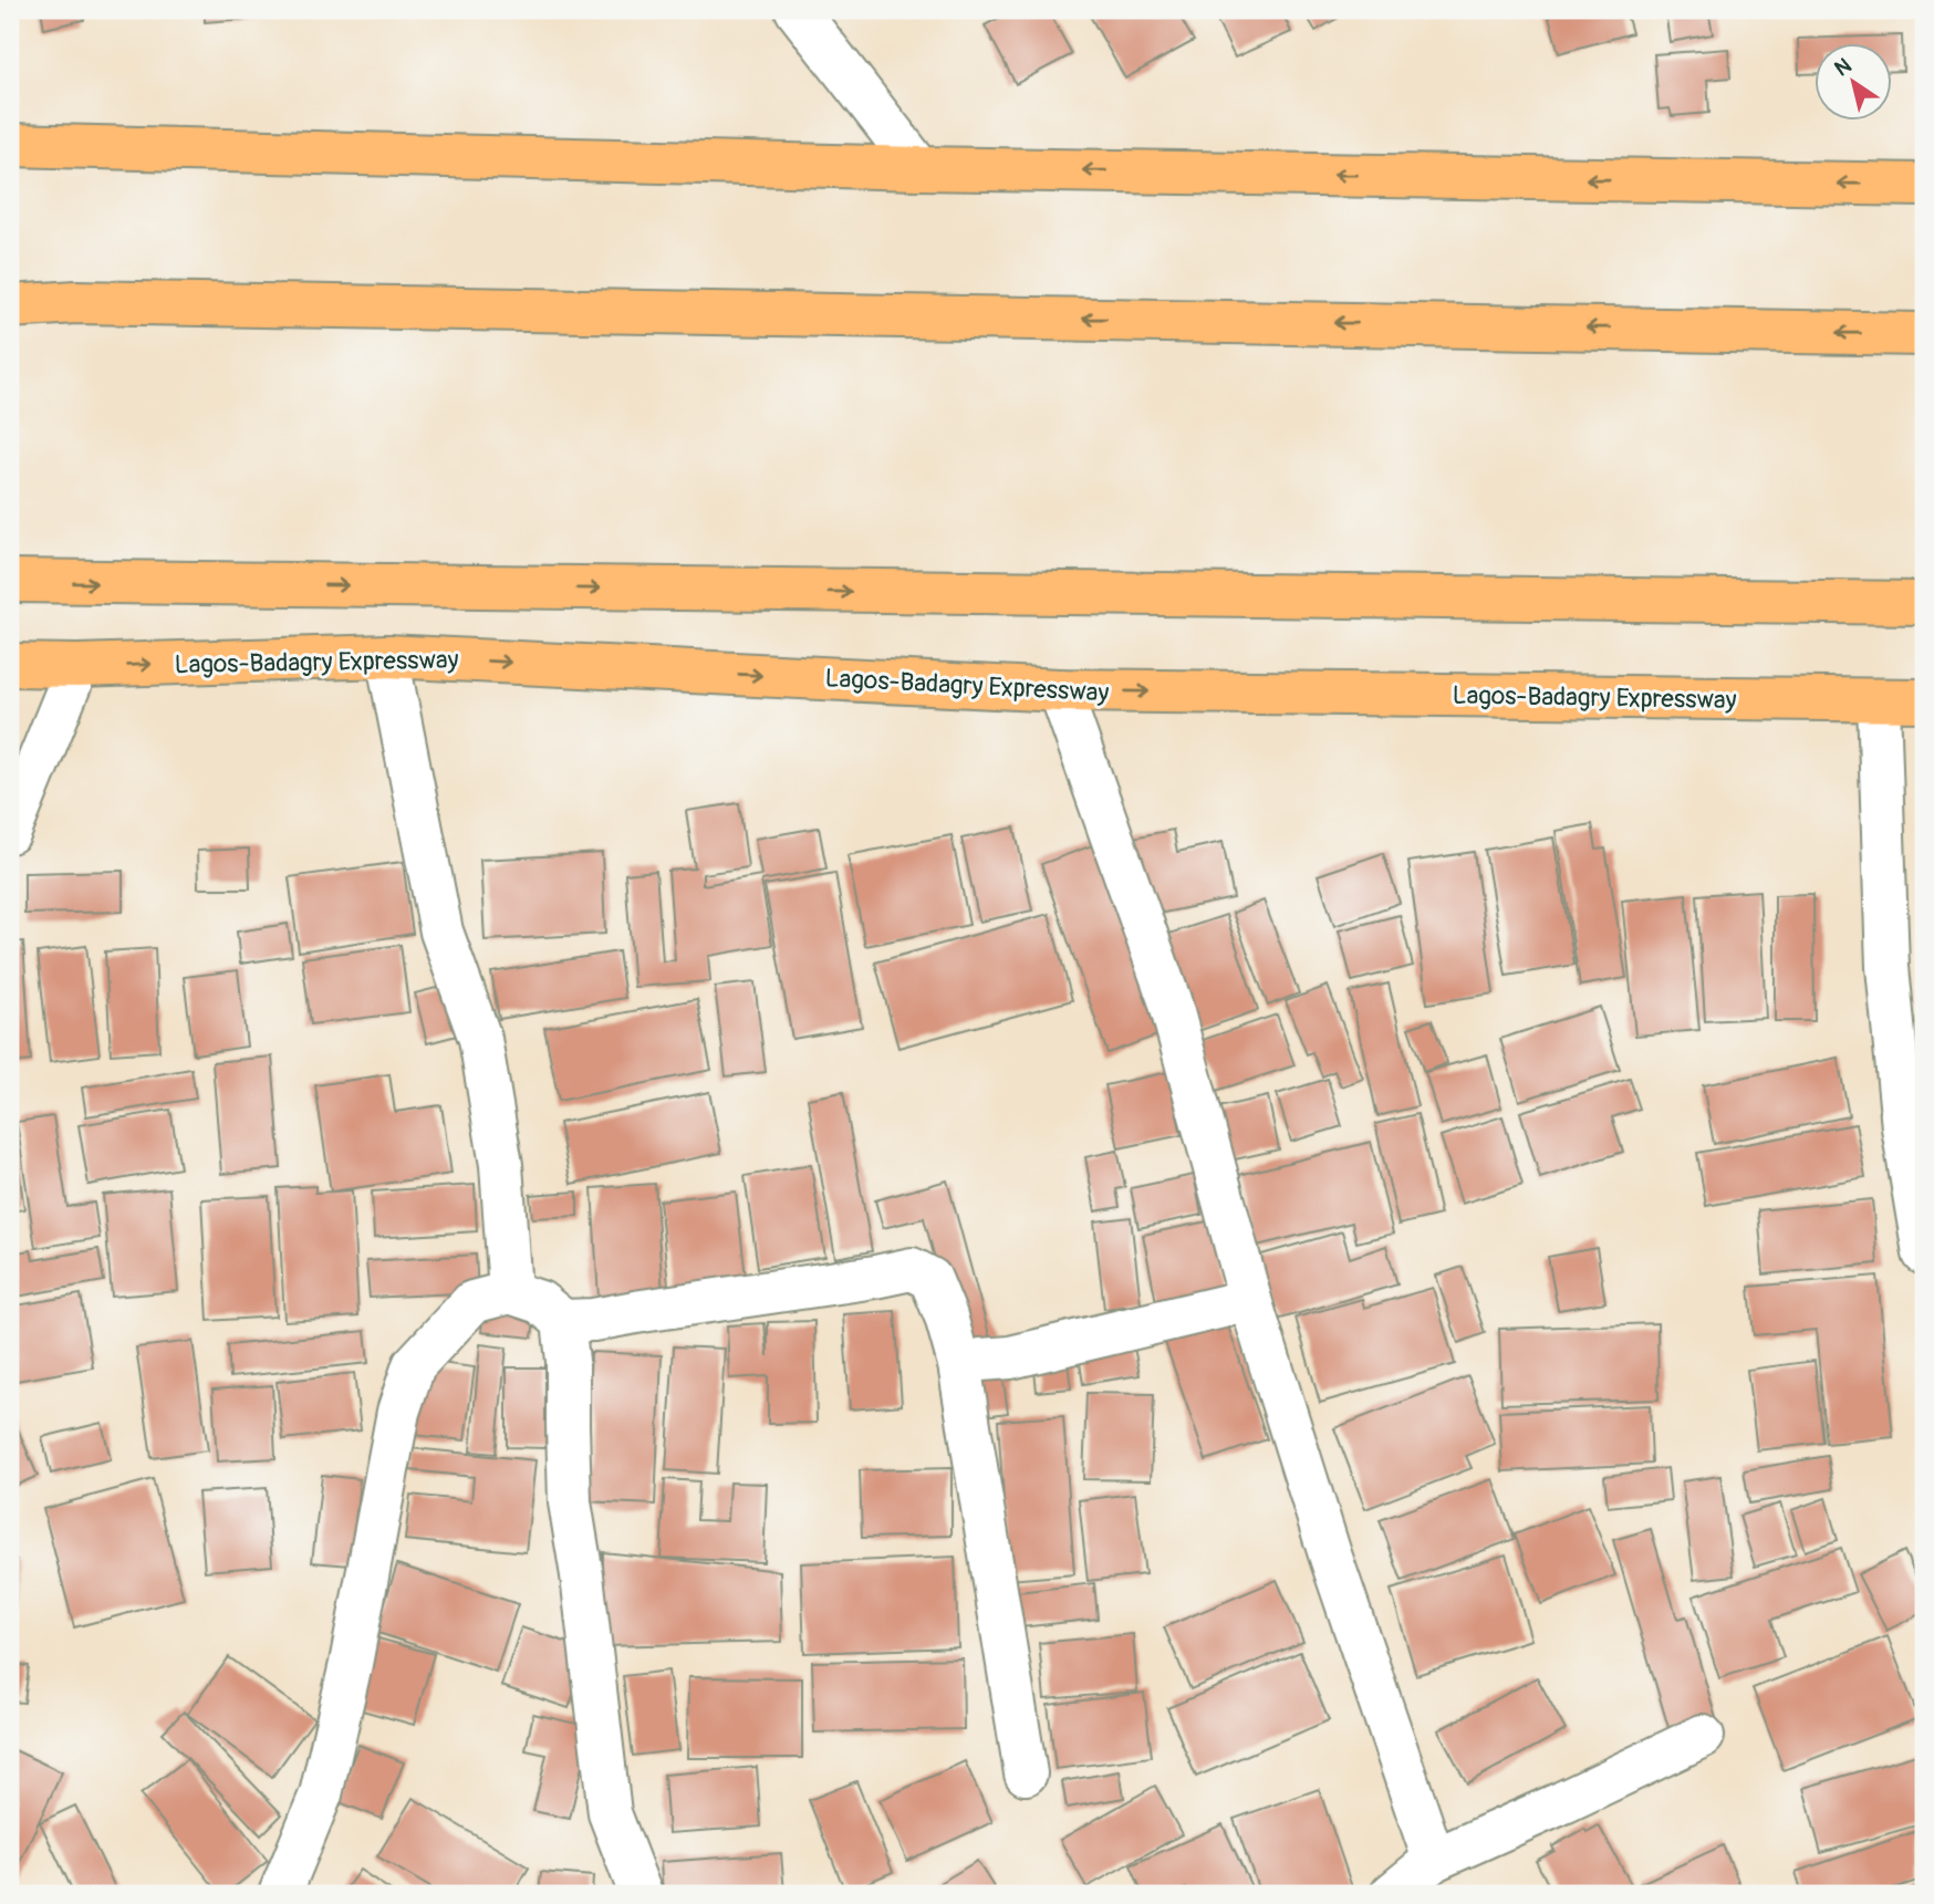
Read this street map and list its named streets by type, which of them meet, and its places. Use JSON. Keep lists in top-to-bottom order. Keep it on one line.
{"streets":{"main road":["Lagos-Badagry Expressway"]},"north":"top left"}
